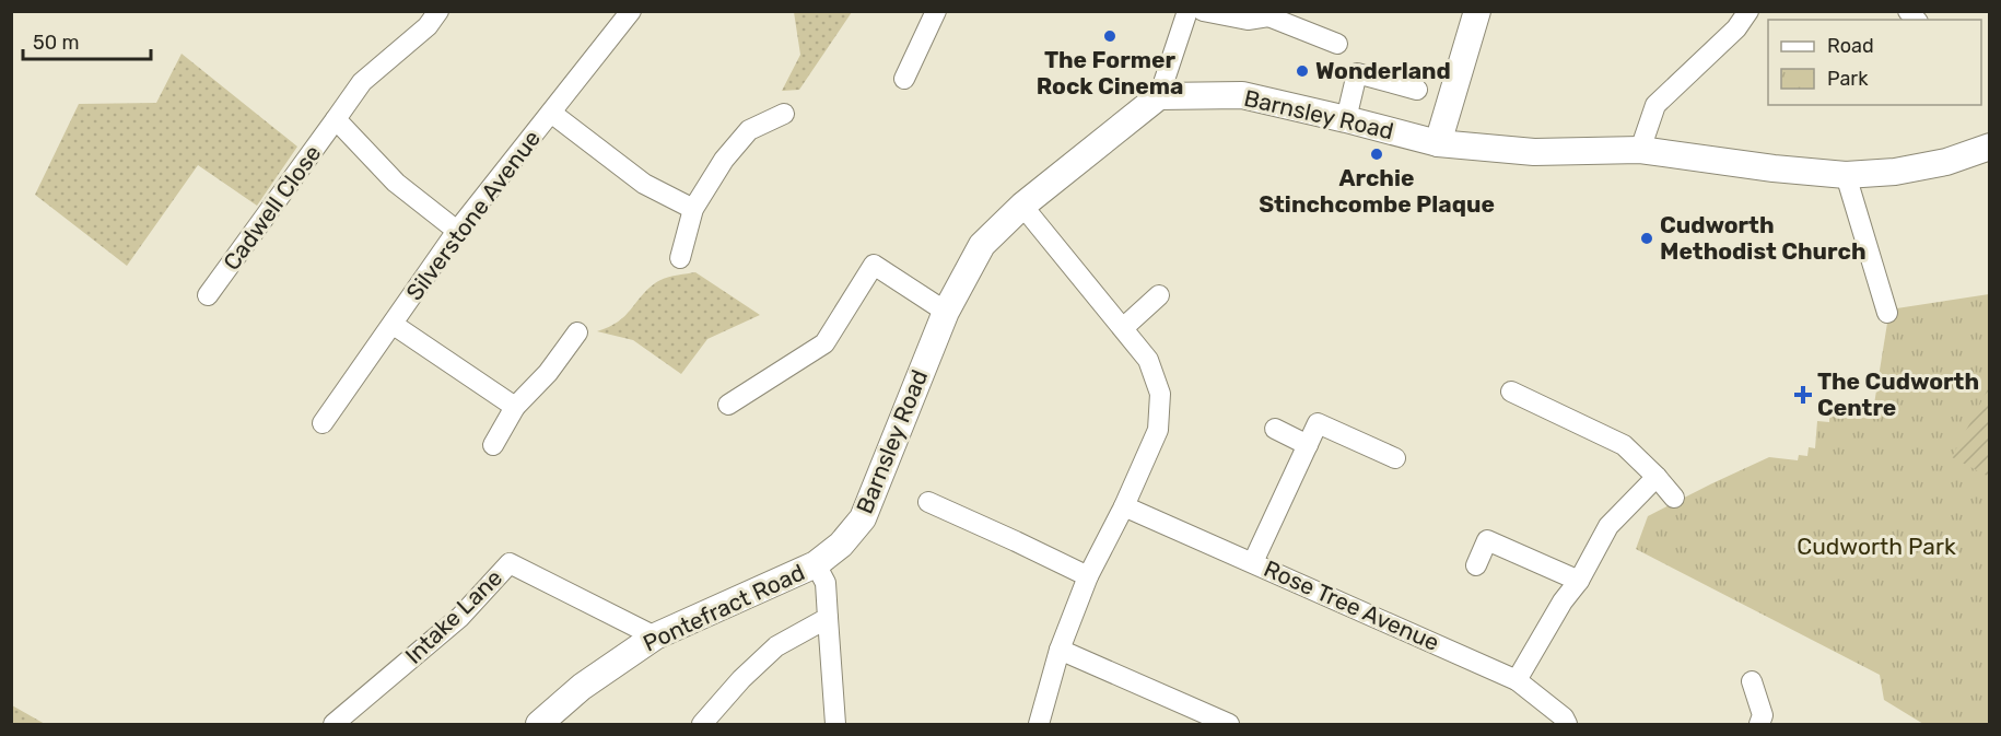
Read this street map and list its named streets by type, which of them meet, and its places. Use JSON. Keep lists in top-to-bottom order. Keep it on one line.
{"streets":{"street":["Barnsley Road","Cadwell Close","Silverstone Avenue","Rose Tree Avenue","Pontefract Road","Intake Lane"]},"crossings":[["Barnsley Road","Pontefract Road"],["Pontefract Road","Intake Lane"]],"parks":["Cudworth Park"],"places":{"other":["The Former Rock Cinema","Wonderland","Archie Stinchcombe Plaque","Cudworth Methodist Church"],"health":["The Cudworth Centre"]},"legend":["Road","Park"],"scale_bar":"50 m"}
